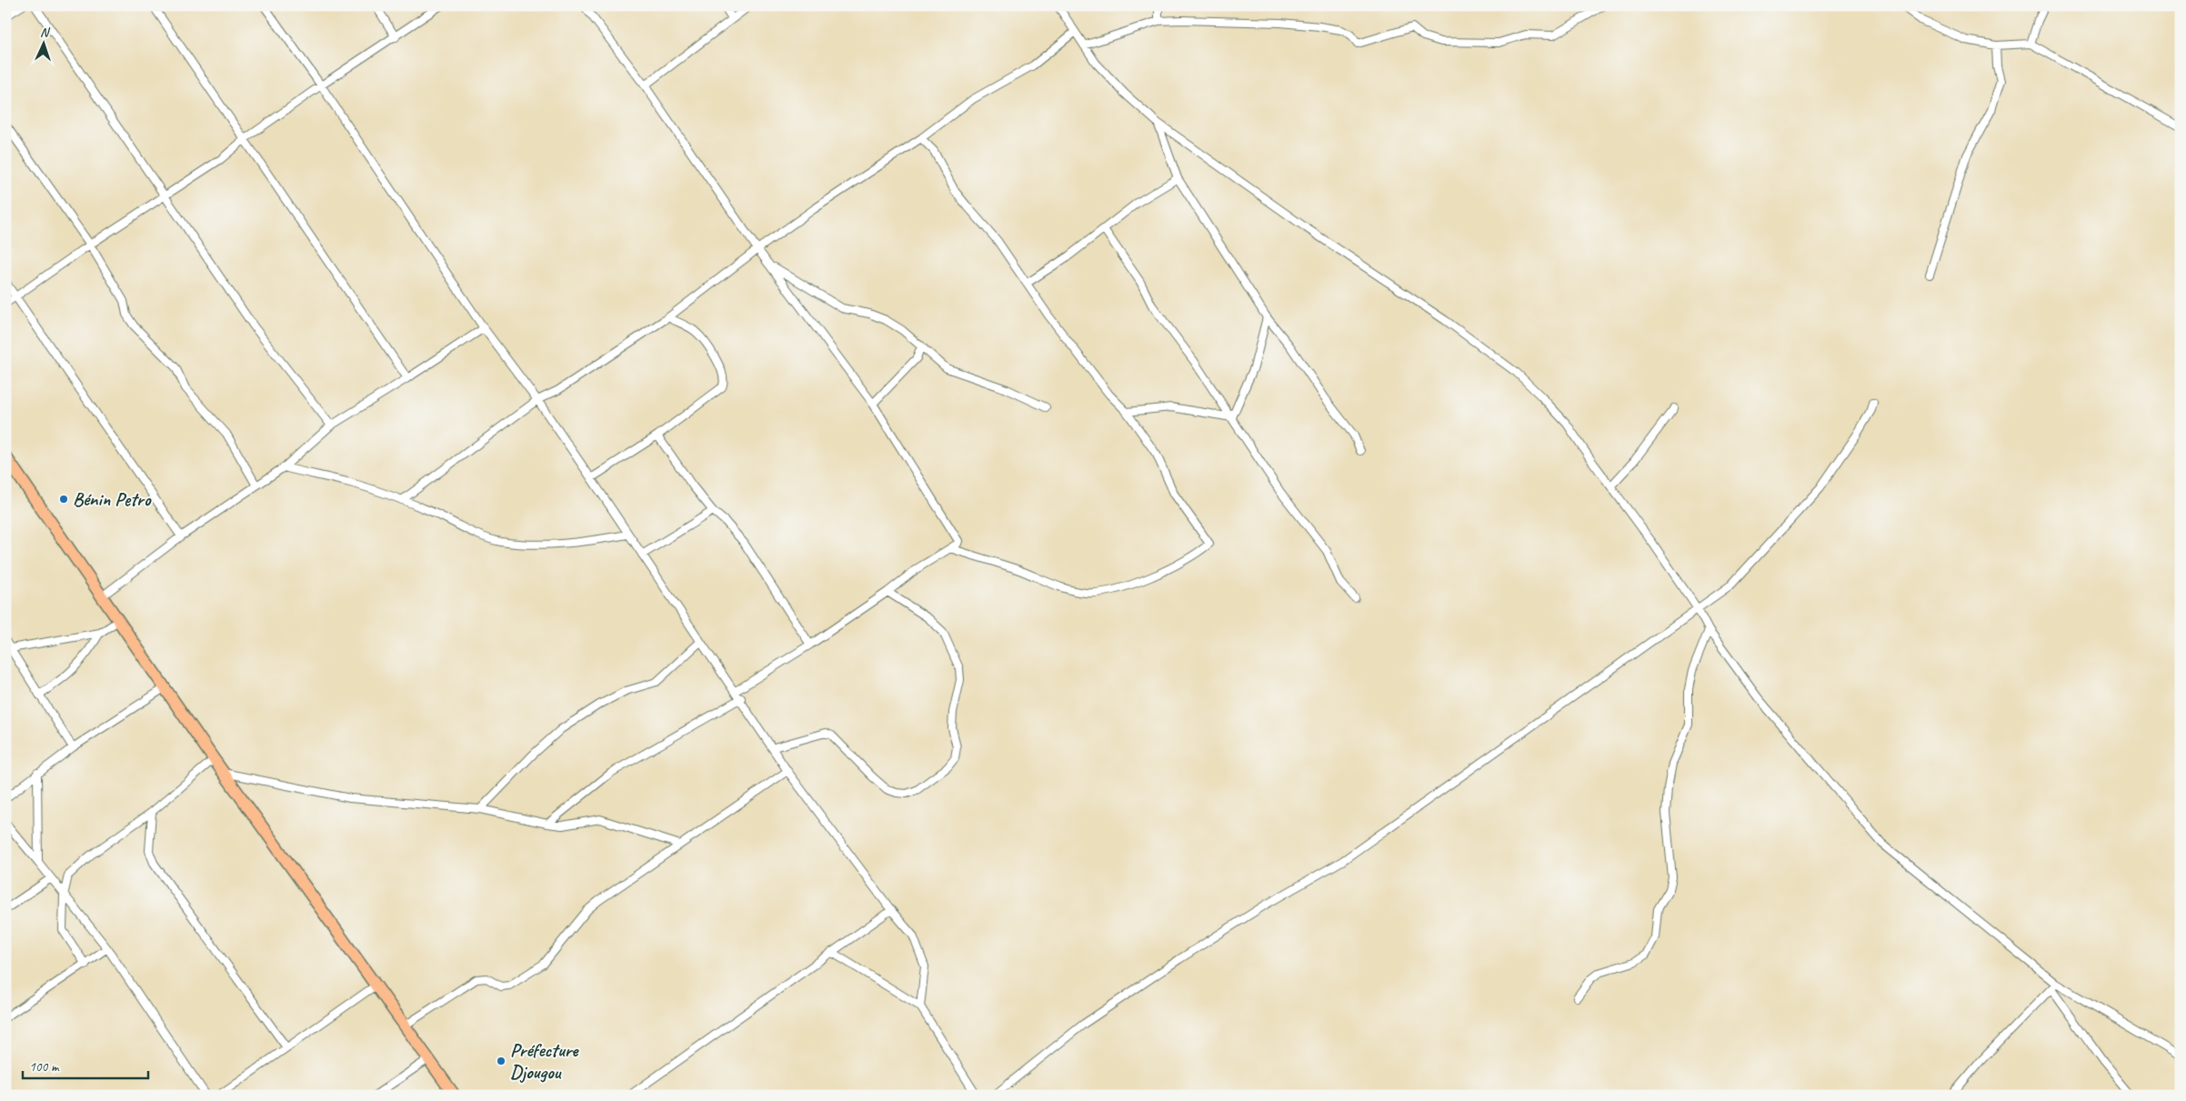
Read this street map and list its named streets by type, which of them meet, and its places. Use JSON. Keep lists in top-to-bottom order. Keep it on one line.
{"places":["Bénin Petro","Préfecture Djougou"],"scale_bar":"100 m","north":"top"}
